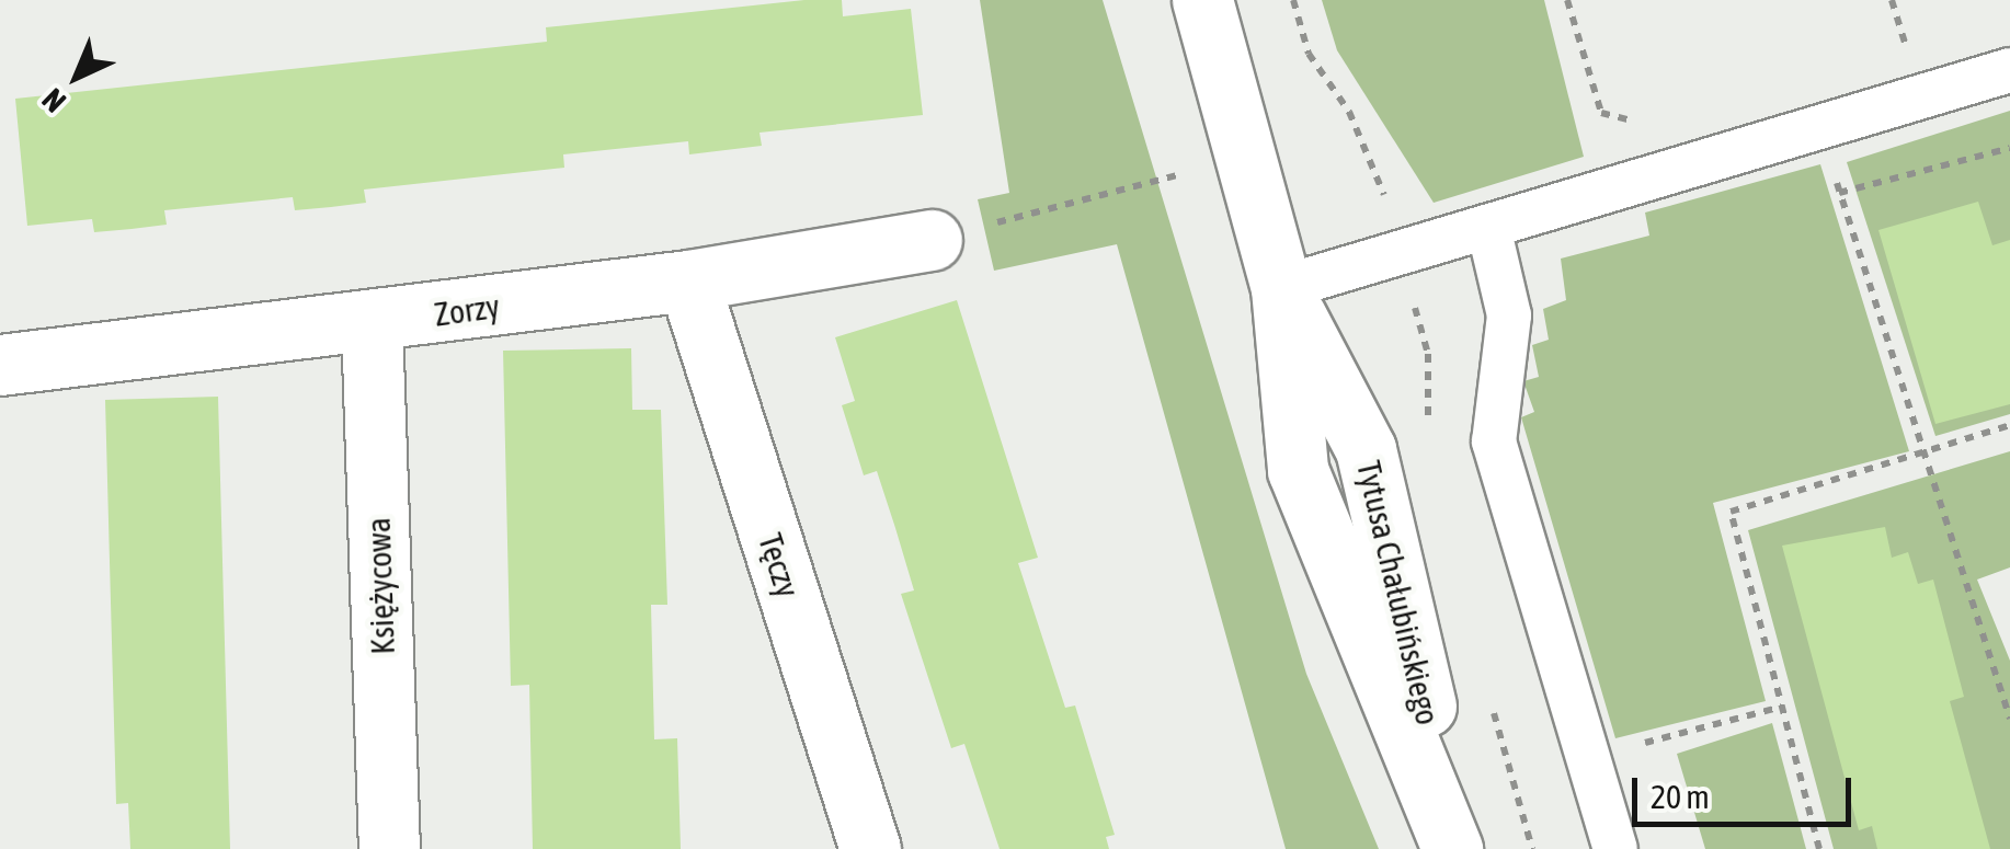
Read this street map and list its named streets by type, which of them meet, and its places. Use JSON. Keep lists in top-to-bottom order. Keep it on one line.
{"streets":{"street":["Zorzy","Tęczy","Księżycowa","Tytusa Chałubińskiego"]},"crossings":[["Zorzy","Tęczy"],["Zorzy","Księżycowa"]],"scale_bar":"20 m","north":"bottom left"}
